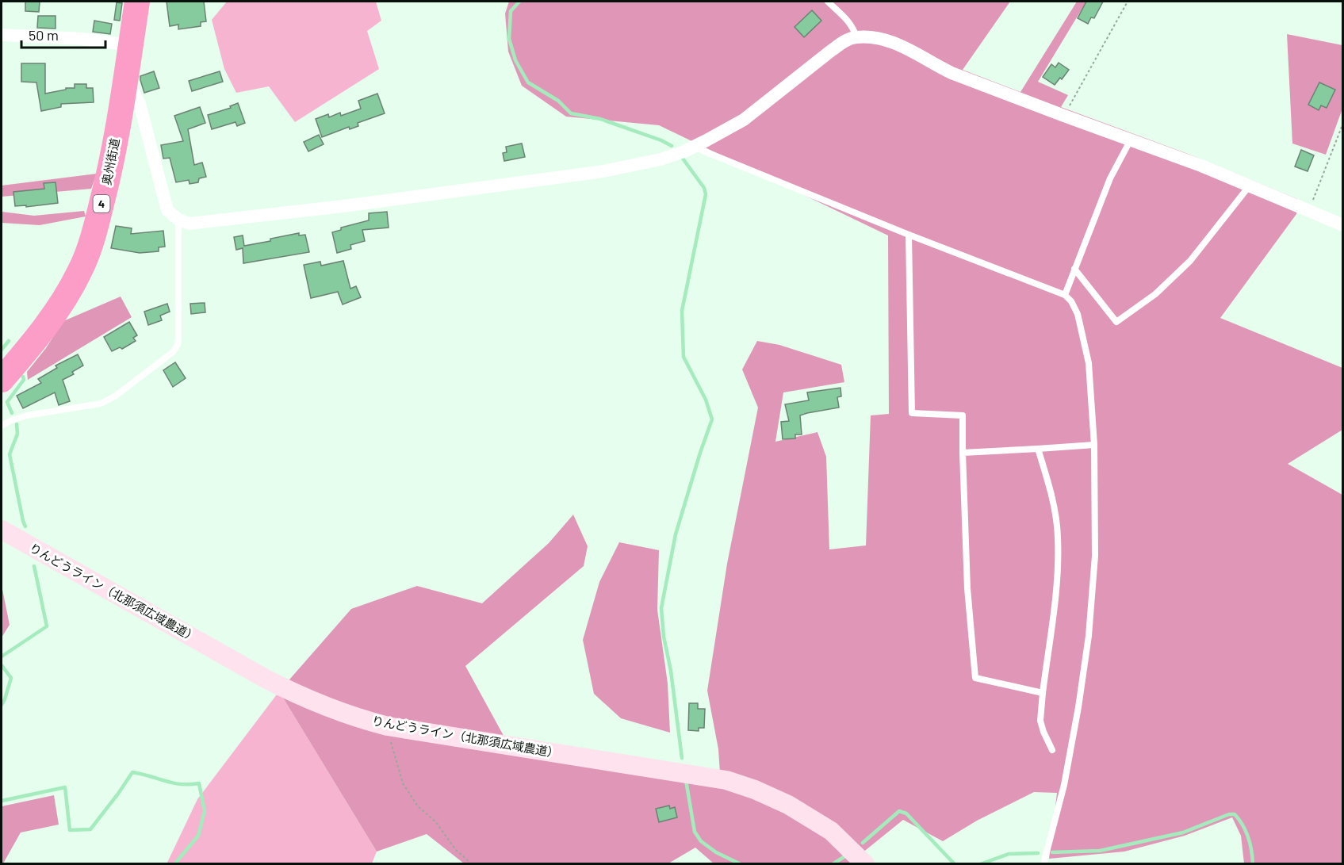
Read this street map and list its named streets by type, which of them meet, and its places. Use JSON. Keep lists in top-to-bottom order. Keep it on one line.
{"streets":{"highway":["奥州街道","4"],"street":["りんどうライン（北那須広域農道）"]},"scale_bar":"50 m"}
